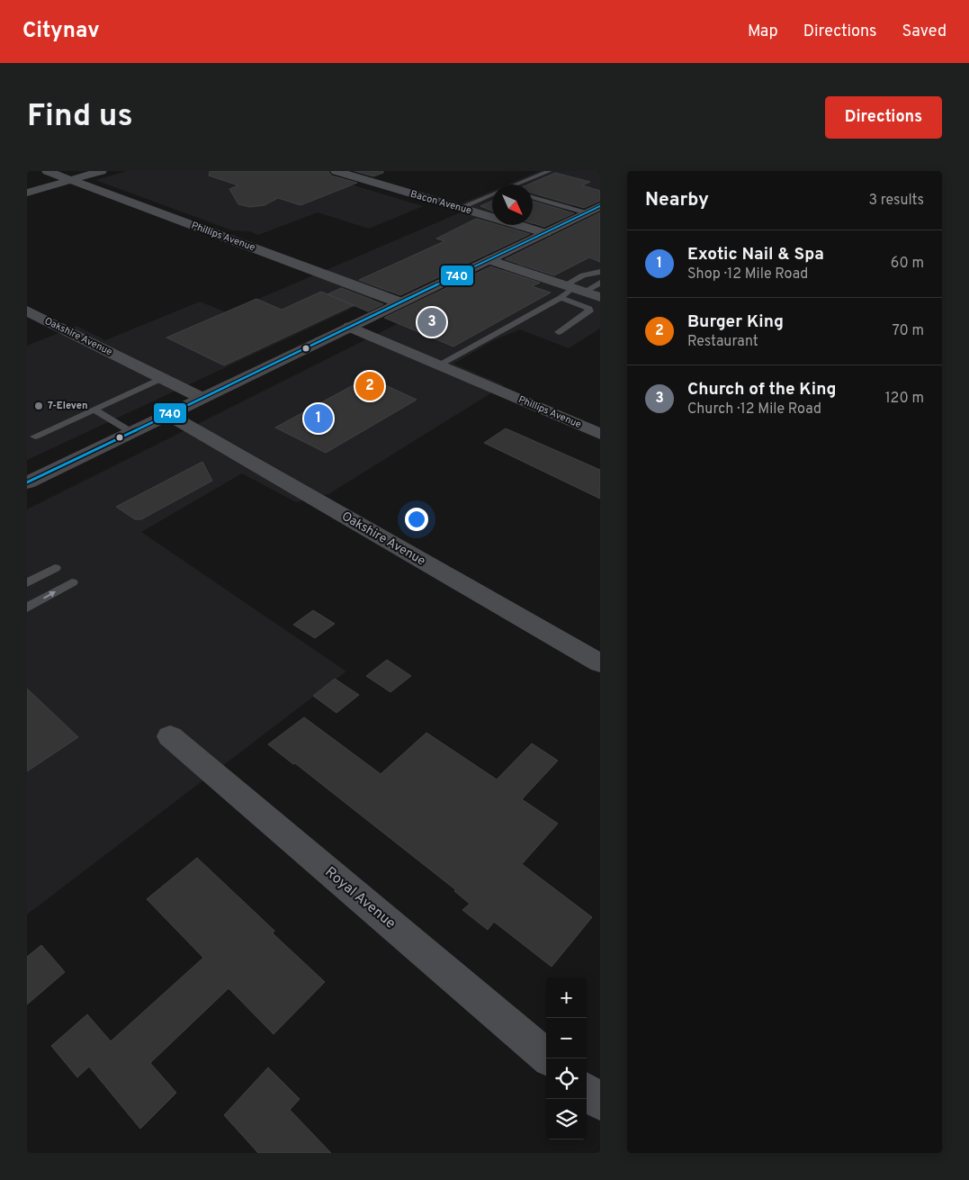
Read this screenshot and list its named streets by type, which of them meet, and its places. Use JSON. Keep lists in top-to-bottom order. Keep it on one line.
{"streets":{"street":["Bacon Avenue","Phillips Avenue","Oakshire Avenue","Royal Avenue"]},"places":["7-Eleven"],"lines":["transit line 740"],"north":"bottom right","page":{"header":"Citynav","nav":["Map","Directions","Saved"],"buttons":"Directions","title":"Find us","heading":["Nearby","3 results"],"list":[{"mark":"1","name":"Exotic Nail & Spa","note":"Shop · 12 Mile Road","value":"60 m"},{"mark":"2","name":"Burger King","note":"Restaurant","value":"70 m"},{"mark":"3","name":"Church of the King","note":"Church · 12 Mile Road","value":"120 m"}],"pins":["3","2","1"],"map_buttons":["+","−"]}}
